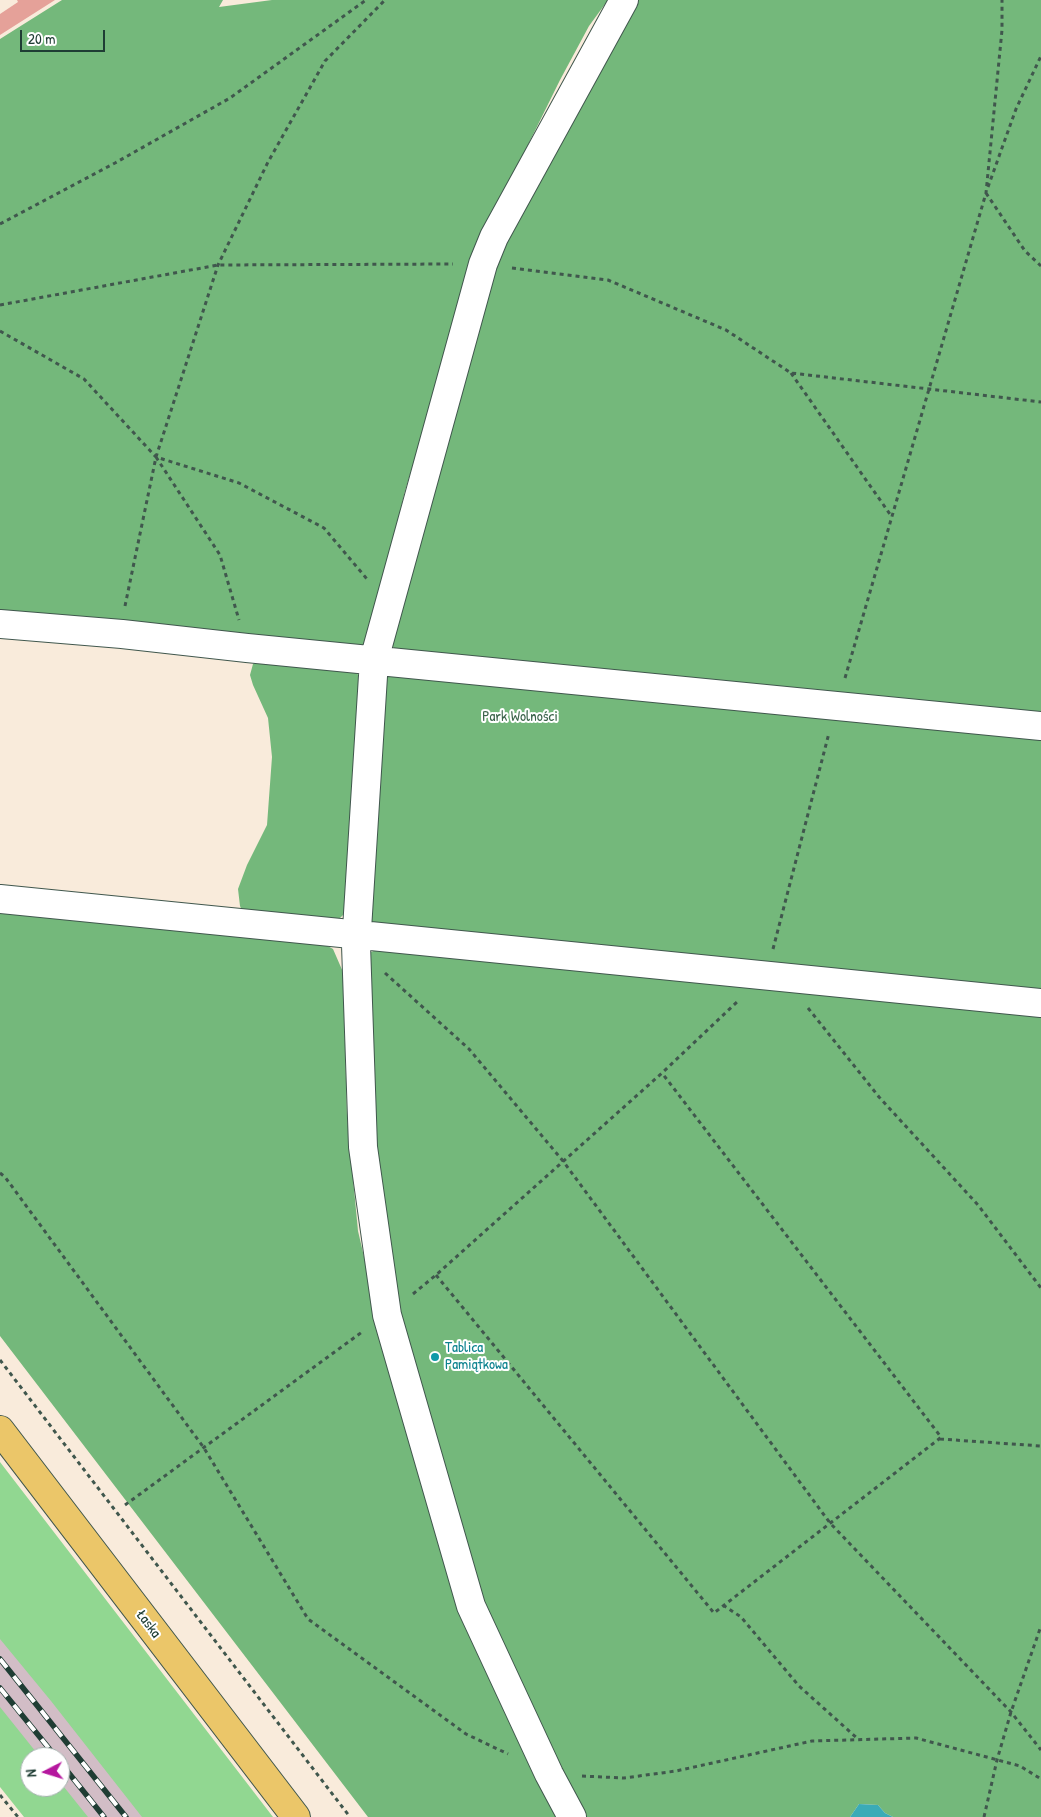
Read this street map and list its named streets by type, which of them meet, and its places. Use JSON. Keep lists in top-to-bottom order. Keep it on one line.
{"streets":{"main road":["Łaska"]},"parks":["Park Wolności"],"places":["Tablica Pamiątkowa"],"scale_bar":"20 m","north":"left"}
